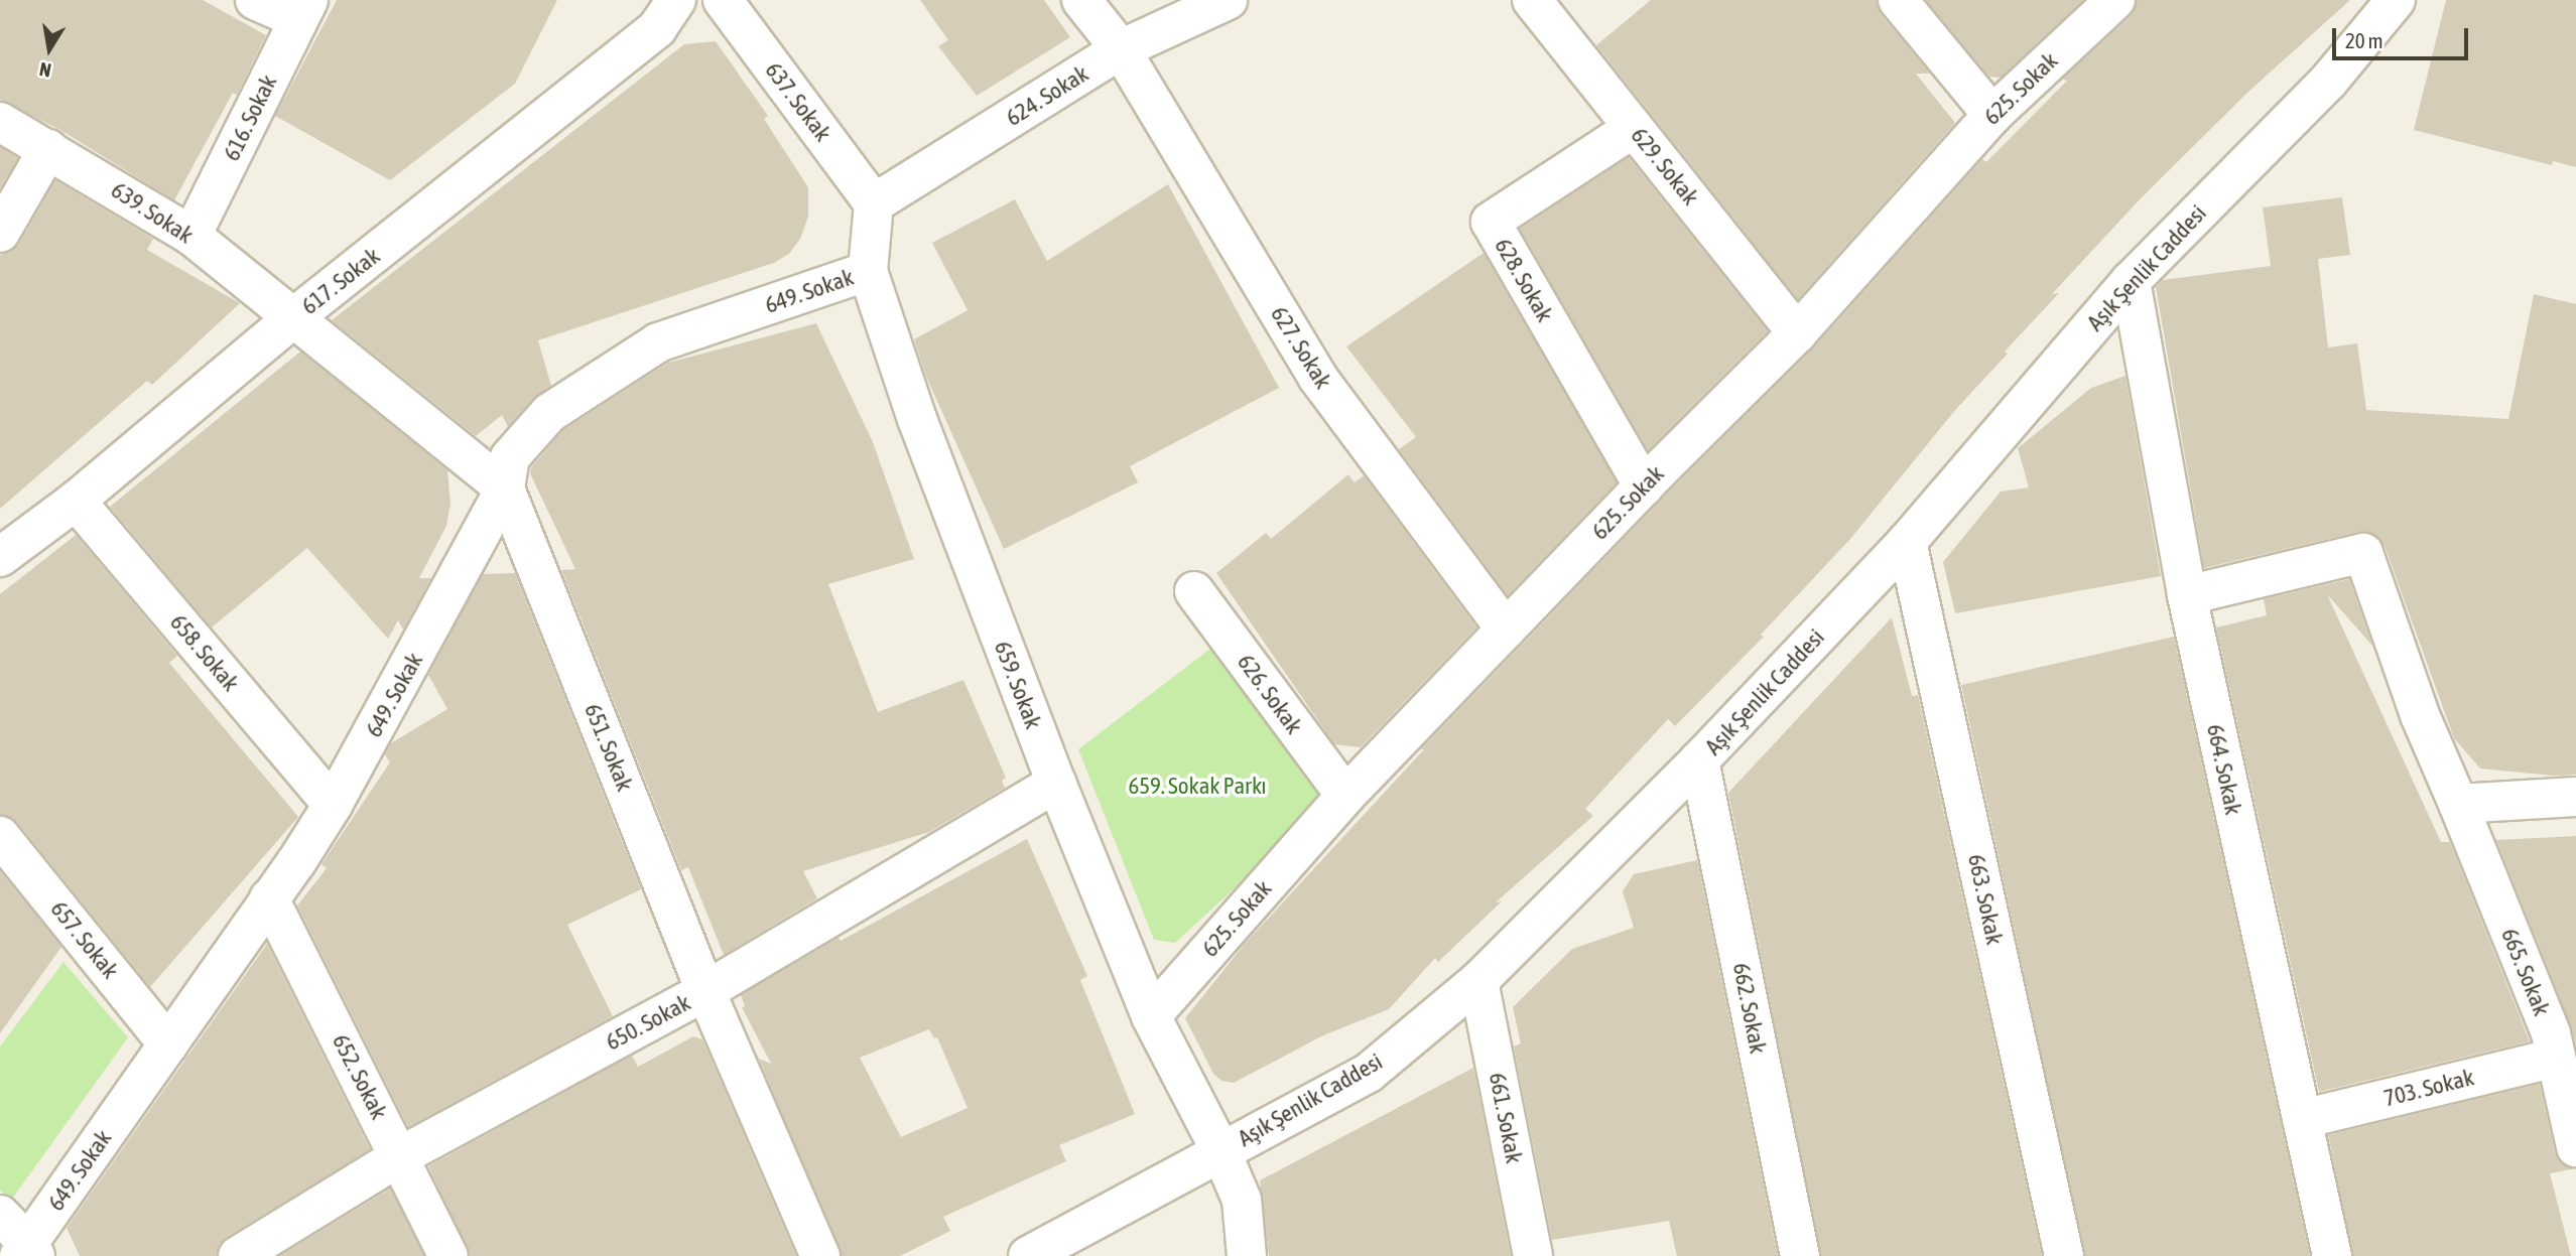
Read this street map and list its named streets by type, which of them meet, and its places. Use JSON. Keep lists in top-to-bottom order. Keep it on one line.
{"streets":{"street":["625. Sokak","624. Sokak","637. Sokak","616. Sokak","629. Sokak","639. Sokak","Aşık Şenlik Caddesi","628. Sokak","617. Sokak","649. Sokak","627. Sokak","658. Sokak","659. Sokak","626. Sokak","651. Sokak","664. Sokak","663. Sokak","657. Sokak","665. Sokak","662. Sokak","650. Sokak","652. Sokak","703. Sokak","661. Sokak"]},"crossings":[["625. Sokak","629. Sokak"],["625. Sokak","628. Sokak"],["625. Sokak","627. Sokak"],["625. Sokak","659. Sokak"],["625. Sokak","626. Sokak"],["624. Sokak","637. Sokak"],["624. Sokak","627. Sokak"],["624. Sokak","659. Sokak"],["637. Sokak","659. Sokak"],["616. Sokak","639. Sokak"],["629. Sokak","628. Sokak"],["639. Sokak","617. Sokak"],["639. Sokak","651. Sokak"],["Aşık Şenlik Caddesi","659. Sokak"],["Aşık Şenlik Caddesi","664. Sokak"],["Aşık Şenlik Caddesi","663. Sokak"],["Aşık Şenlik Caddesi","662. Sokak"],["Aşık Şenlik Caddesi","661. Sokak"],["617. Sokak","658. Sokak"],["617. Sokak","651. Sokak"],["649. Sokak","658. Sokak"],["649. Sokak","659. Sokak"],["649. Sokak","651. Sokak"],["649. Sokak","657. Sokak"],["649. Sokak","652. Sokak"],["659. Sokak","650. Sokak"],["651. Sokak","650. Sokak"],["664. Sokak","665. Sokak"],["664. Sokak","703. Sokak"],["665. Sokak","703. Sokak"],["650. Sokak","652. Sokak"]],"parks":["659. Sokak Parkı"],"scale_bar":"20 m","north":"bottom"}
